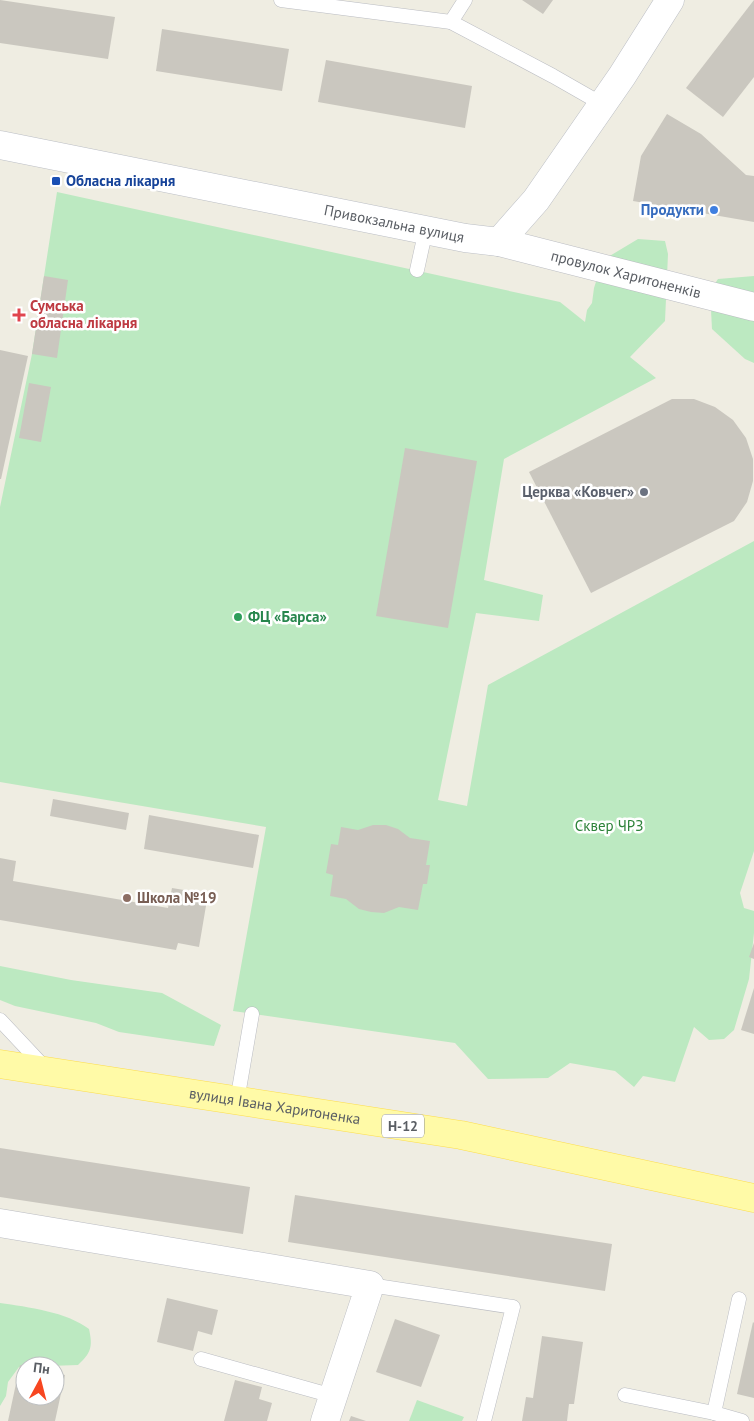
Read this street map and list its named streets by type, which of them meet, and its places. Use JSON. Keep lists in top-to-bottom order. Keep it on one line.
{"streets":{"main road":["Привокзальна вулиця","провулок Харитоненків","вулиця Івана Харитоненка","Н-12"]},"crossings":[["Привокзальна вулиця","провулок Харитоненків"]],"parks":["Сквер ЧРЗ"],"places":{"transit":["Обласна лікарня"],"other":["Продукти","Церква «Ковчег»","ФЦ «Барса»","Школа №19"],"health":["Сумська обласна лікарня"]},"north":"top"}
